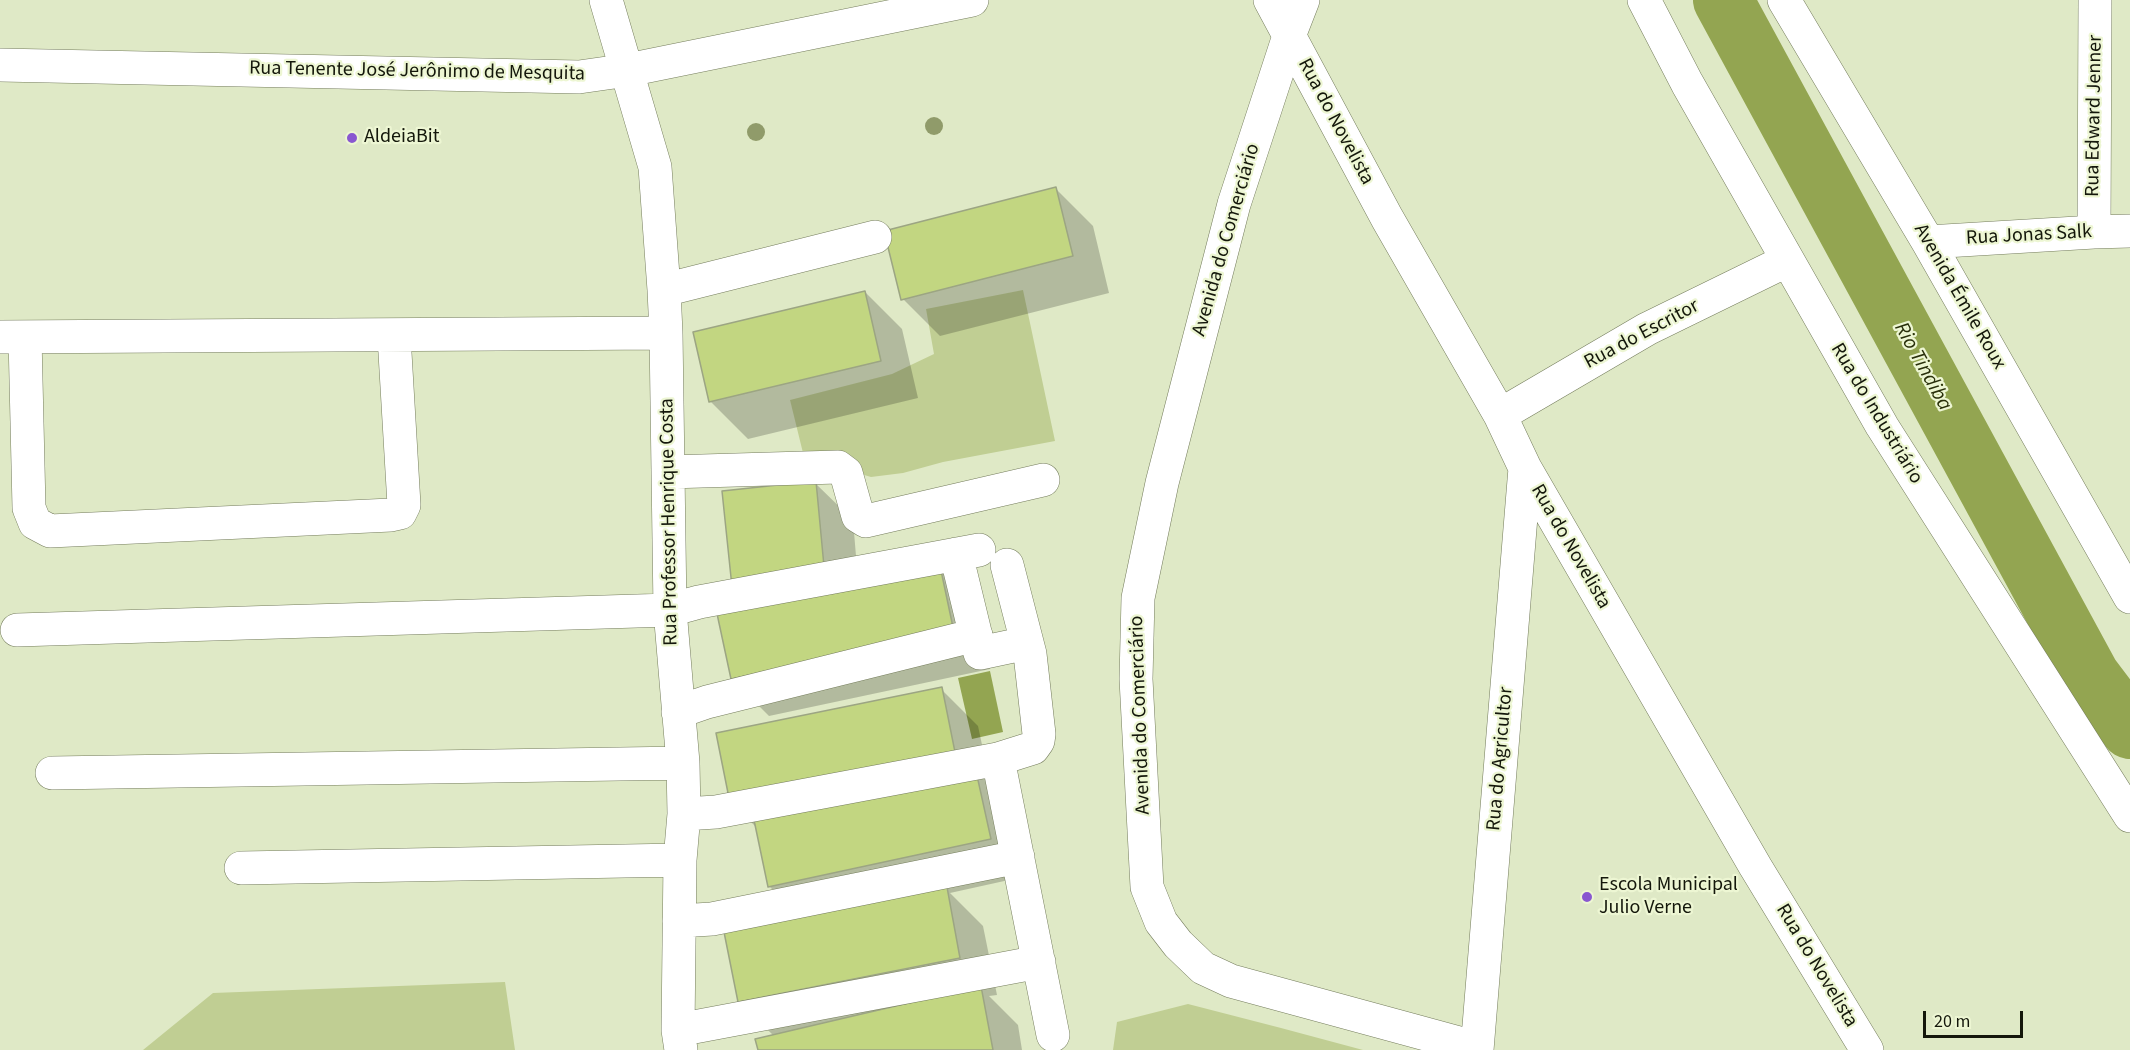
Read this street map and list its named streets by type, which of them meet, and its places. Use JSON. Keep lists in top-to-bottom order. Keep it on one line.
{"streets":{"street":["Rua Tenente José Jerônimo de Mesquita","Rua Edward Jenner","Rua do Novelista","Rua Jonas Salk","Avenida do Comerciário","Avenida Émile Roux","Rua do Escritor","Rua do Industriário","Rua Professor Henrique Costa","Rua do Agricultor"]},"crossings":[["Rua Tenente José Jerônimo de Mesquita","Rua Professor Henrique Costa"],["Rua Edward Jenner","Rua Jonas Salk"],["Rua do Novelista","Avenida do Comerciário"],["Rua do Novelista","Rua do Escritor"],["Rua do Novelista","Rua do Agricultor"],["Rua Jonas Salk","Avenida Émile Roux"],["Avenida do Comerciário","Rua do Agricultor"],["Rua do Escritor","Rua do Industriário"]],"water":["Rio Tindiba"],"places":["AldeiaBit","Escola Municipal Julio Verne"],"scale_bar":"20 m"}
